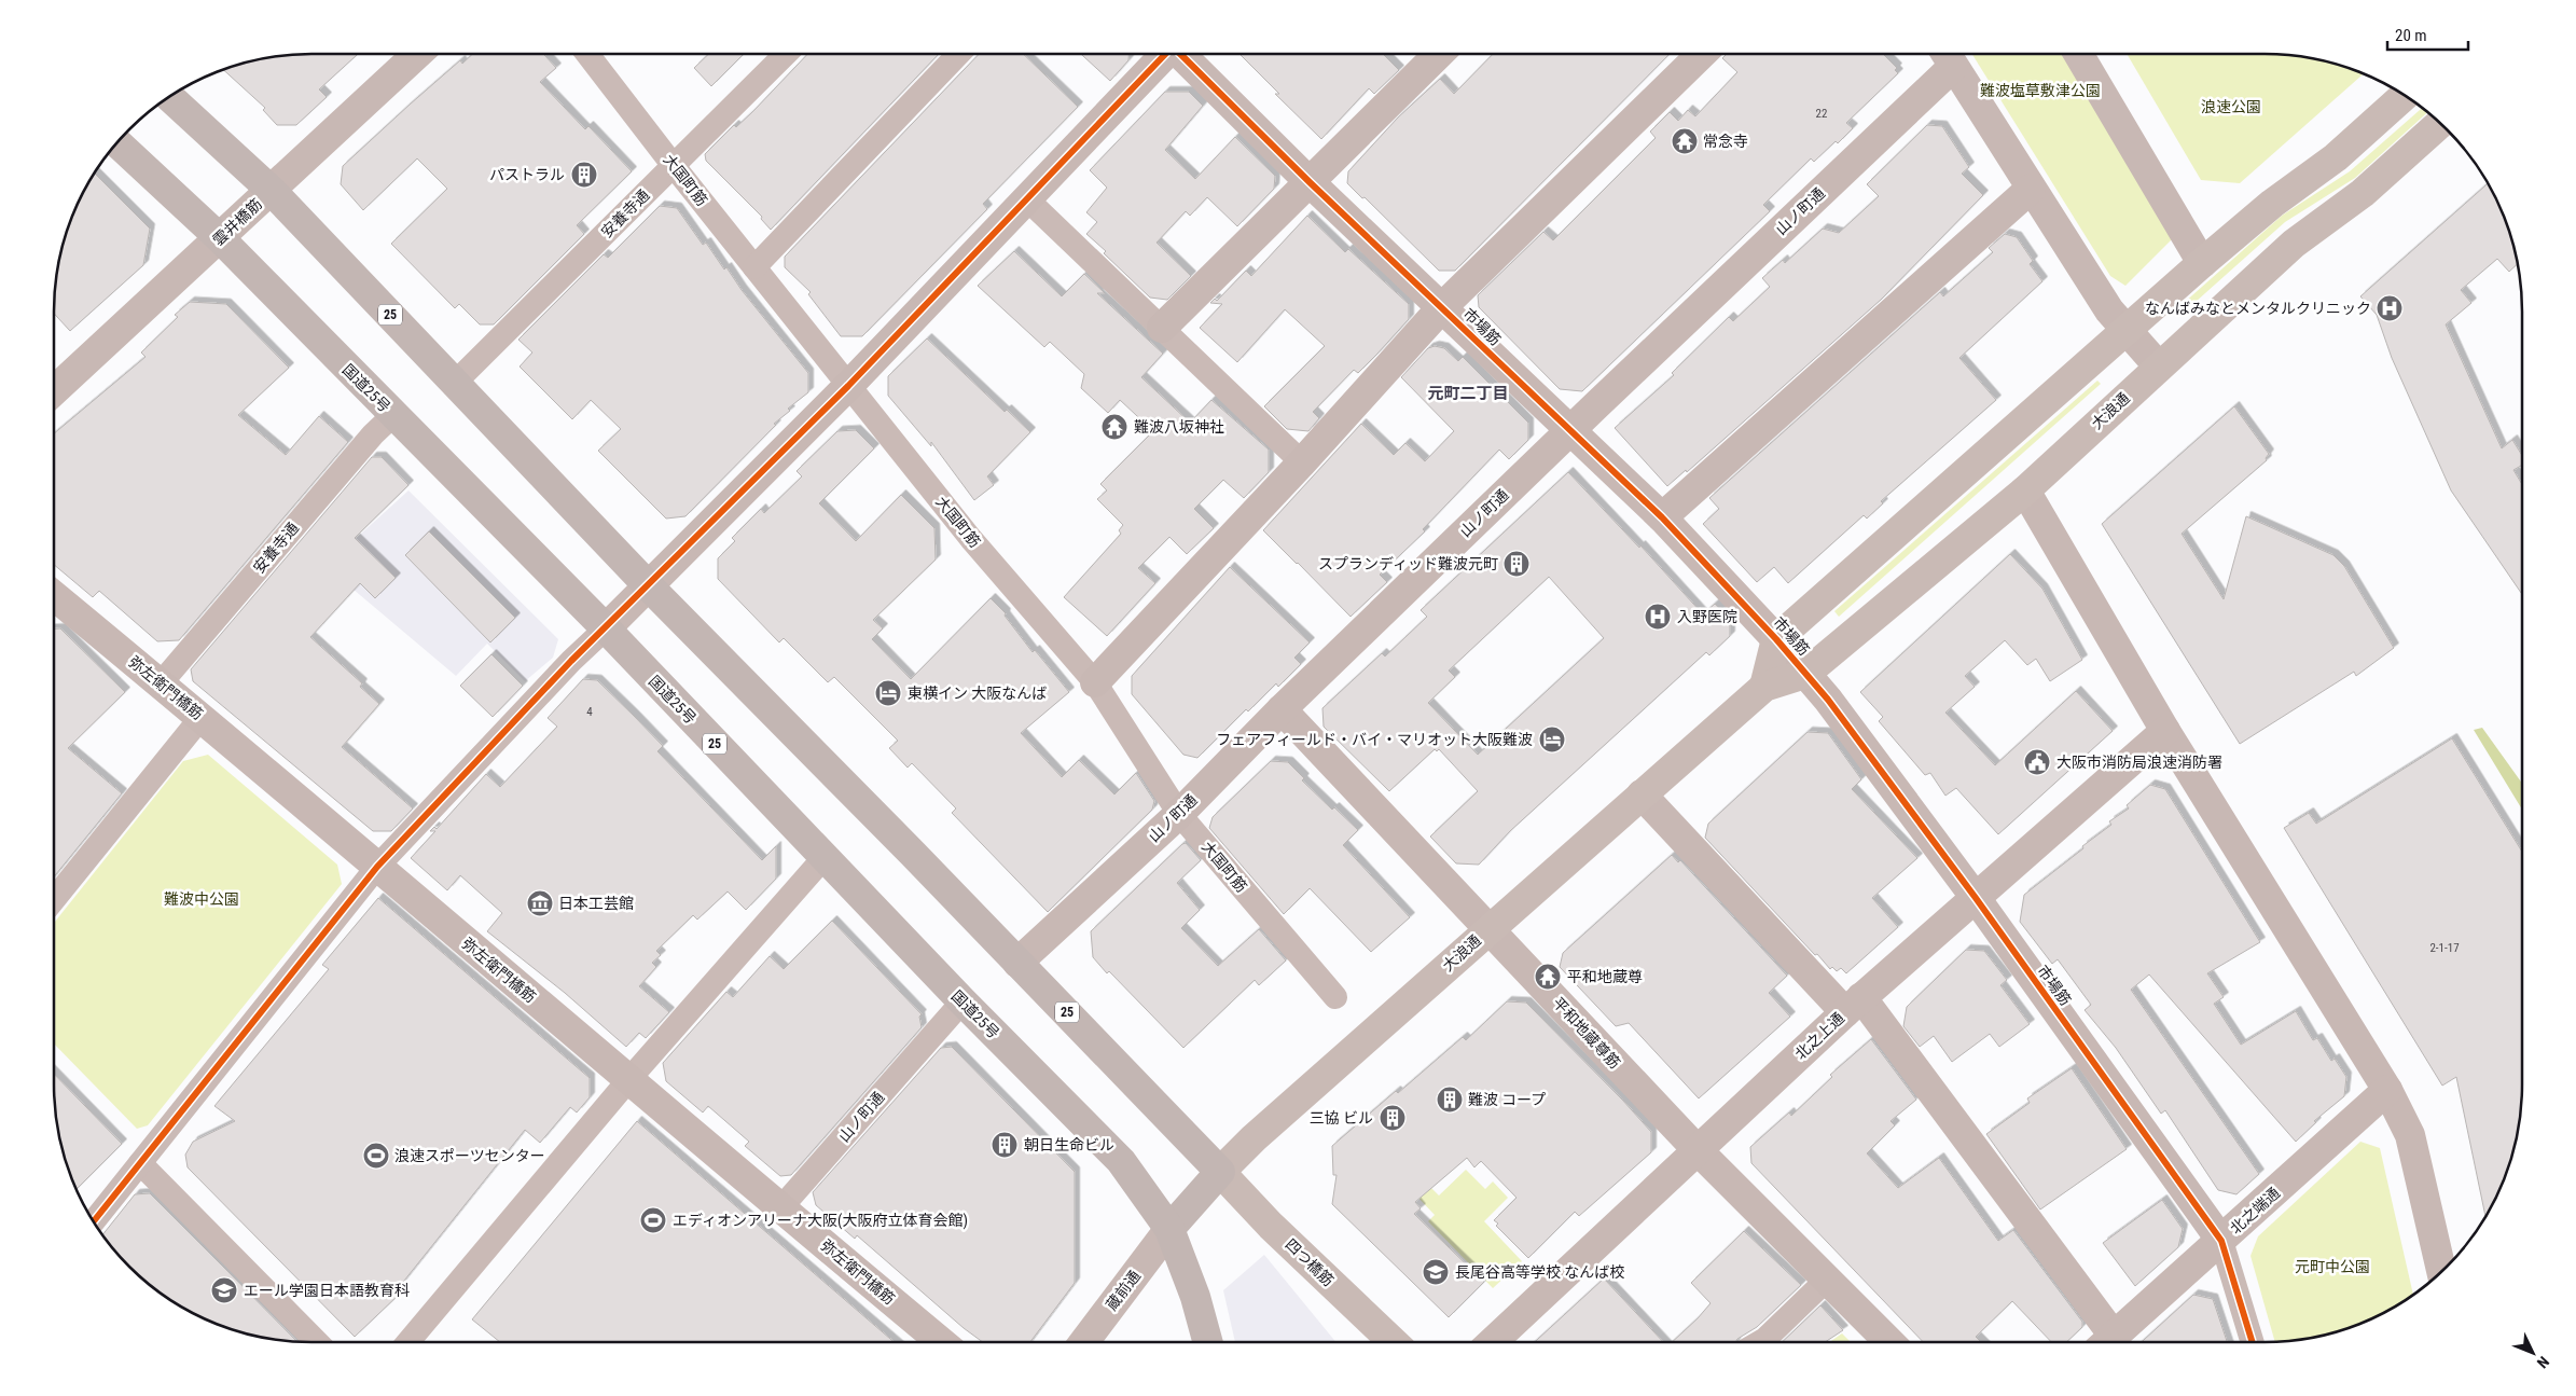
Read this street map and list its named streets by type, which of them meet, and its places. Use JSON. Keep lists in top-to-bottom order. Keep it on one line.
{"streets":{"highway":["25","国道25号","大浪通"],"main road":["四つ橋筋"],"street":["大国町筋","山ノ町通","安養寺通","雲井橋筋","市場筋","弥左衛門橋筋","平和地蔵尊筋","北之上通","北之端通","蔵前通"]},"crossings":[["大国町筋","山ノ町通"],["大国町筋","安養寺通"],["山ノ町通","25"],["山ノ町通","市場筋"],["山ノ町通","国道25号"],["山ノ町通","弥左衛門橋筋"],["山ノ町通","平和地蔵尊筋"],["安養寺通","25"],["安養寺通","国道25号"],["安養寺通","弥左衛門橋筋"],["雲井橋筋","25"],["雲井橋筋","国道25号"],["25","大浪通"],["25","四つ橋筋"],["市場筋","大浪通"],["市場筋","北之上通"],["市場筋","北之端通"],["国道25号","大浪通"],["国道25号","蔵前通"],["大浪通","平和地蔵尊筋"],["大浪通","四つ橋筋"],["大浪通","蔵前通"],["平和地蔵尊筋","北之上通"]],"districts":["元町二丁目"],"parks":["難波塩草敷津公園","浪速公園","難波中公園","元町中公園"],"places":{"temple":["常念寺","難波八坂神社","平和地蔵尊"],"building":["パストラル","スプランディッド難波元町","難波 コープ","三協 ビル","朝日生命ビル"],"hospital":["なんばみなとメンタルクリニック","入野医院"],"hotel":["東横イン 大阪なんば","フェアフィールド・バイ・マリオット大阪難波"],"public building":["大阪市消防局浪速消防署"],"museum":["日本工芸館"],"sports":["浪速スポーツセンター","エディオンアリーナ大阪(大阪府立体育会館)"],"school or university":["長尾谷高等学校 なんば校","エール学園日本語教育科"]},"house_numbers":["22","4","2-1-17"],"scale_bar":"20 m","north":"bottom right"}
